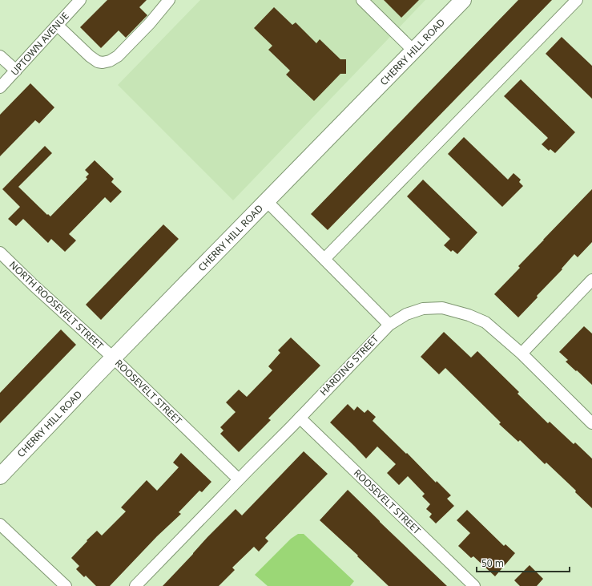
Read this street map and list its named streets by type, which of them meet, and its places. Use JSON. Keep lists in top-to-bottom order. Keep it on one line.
{"streets":{"main road":["CHERRY HILL ROAD"],"street":["UPTOWN AVENUE","NORTH ROOSEVELT STREET","HARDING STREET","ROOSEVELT STREET"]},"crossings":[["CHERRY HILL ROAD","NORTH ROOSEVELT STREET"],["CHERRY HILL ROAD","ROOSEVELT STREET"],["NORTH ROOSEVELT STREET","ROOSEVELT STREET"],["HARDING STREET","ROOSEVELT STREET"]],"scale_bar":"50 m"}
